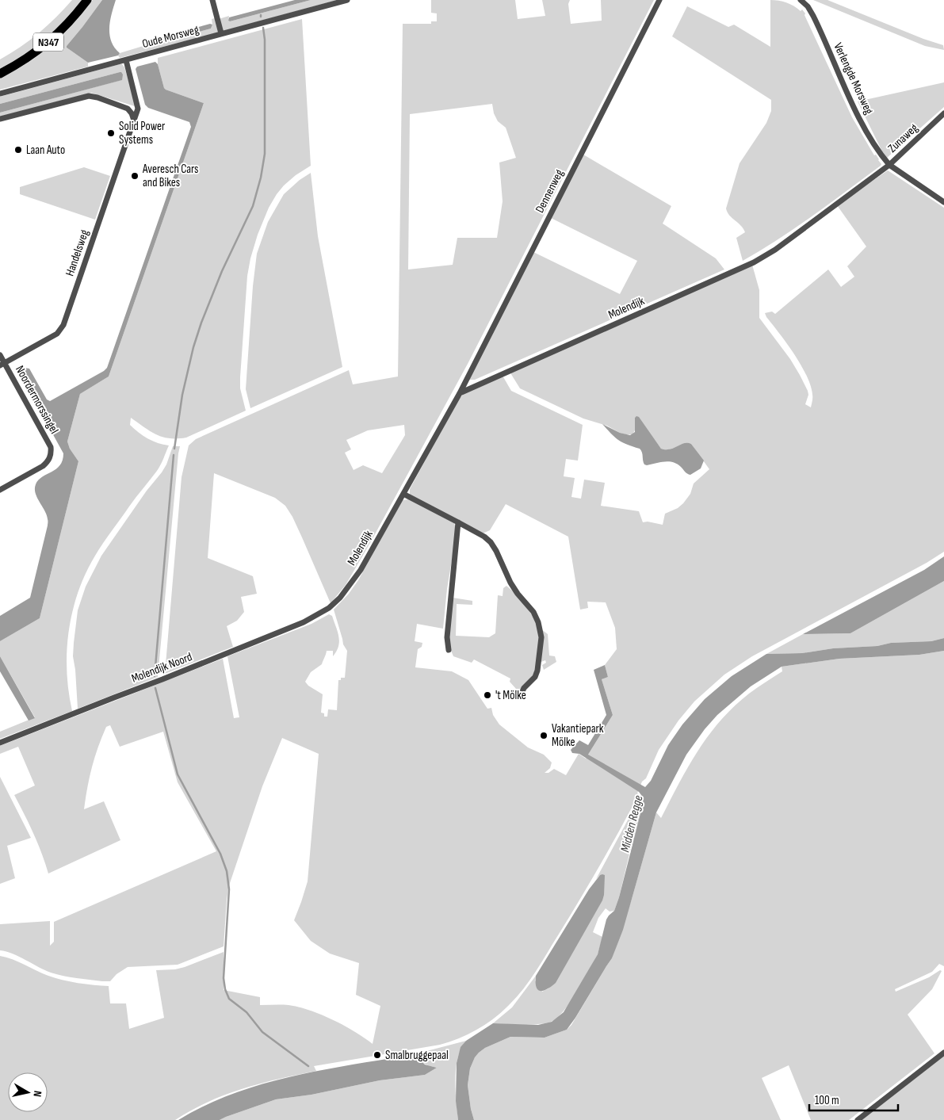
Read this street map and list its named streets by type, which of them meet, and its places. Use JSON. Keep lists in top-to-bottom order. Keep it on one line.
{"streets":{"main road":["N347"],"street":["Oude Morsweg","Verlengde Morsweg","Zunaweg","Dennenweg","Handelsweg","Molendijk","Noordermorssingel","Molendijk Noord"]},"crossings":[["Oude Morsweg","Handelsweg"],["Verlengde Morsweg","Zunaweg"],["Verlengde Morsweg","Molendijk"],["Zunaweg","Molendijk"],["Dennenweg","Molendijk"],["Handelsweg","Noordermorssingel"],["Molendijk","Molendijk Noord"]],"water":["Midden Regge"],"places":["Solid Power Systems","Laan Auto","Averesch Cars and Bikes","'t Mölke","Vakantiepark Mölke","Smalbruggepaal"],"scale_bar":"100 m","north":"right"}
